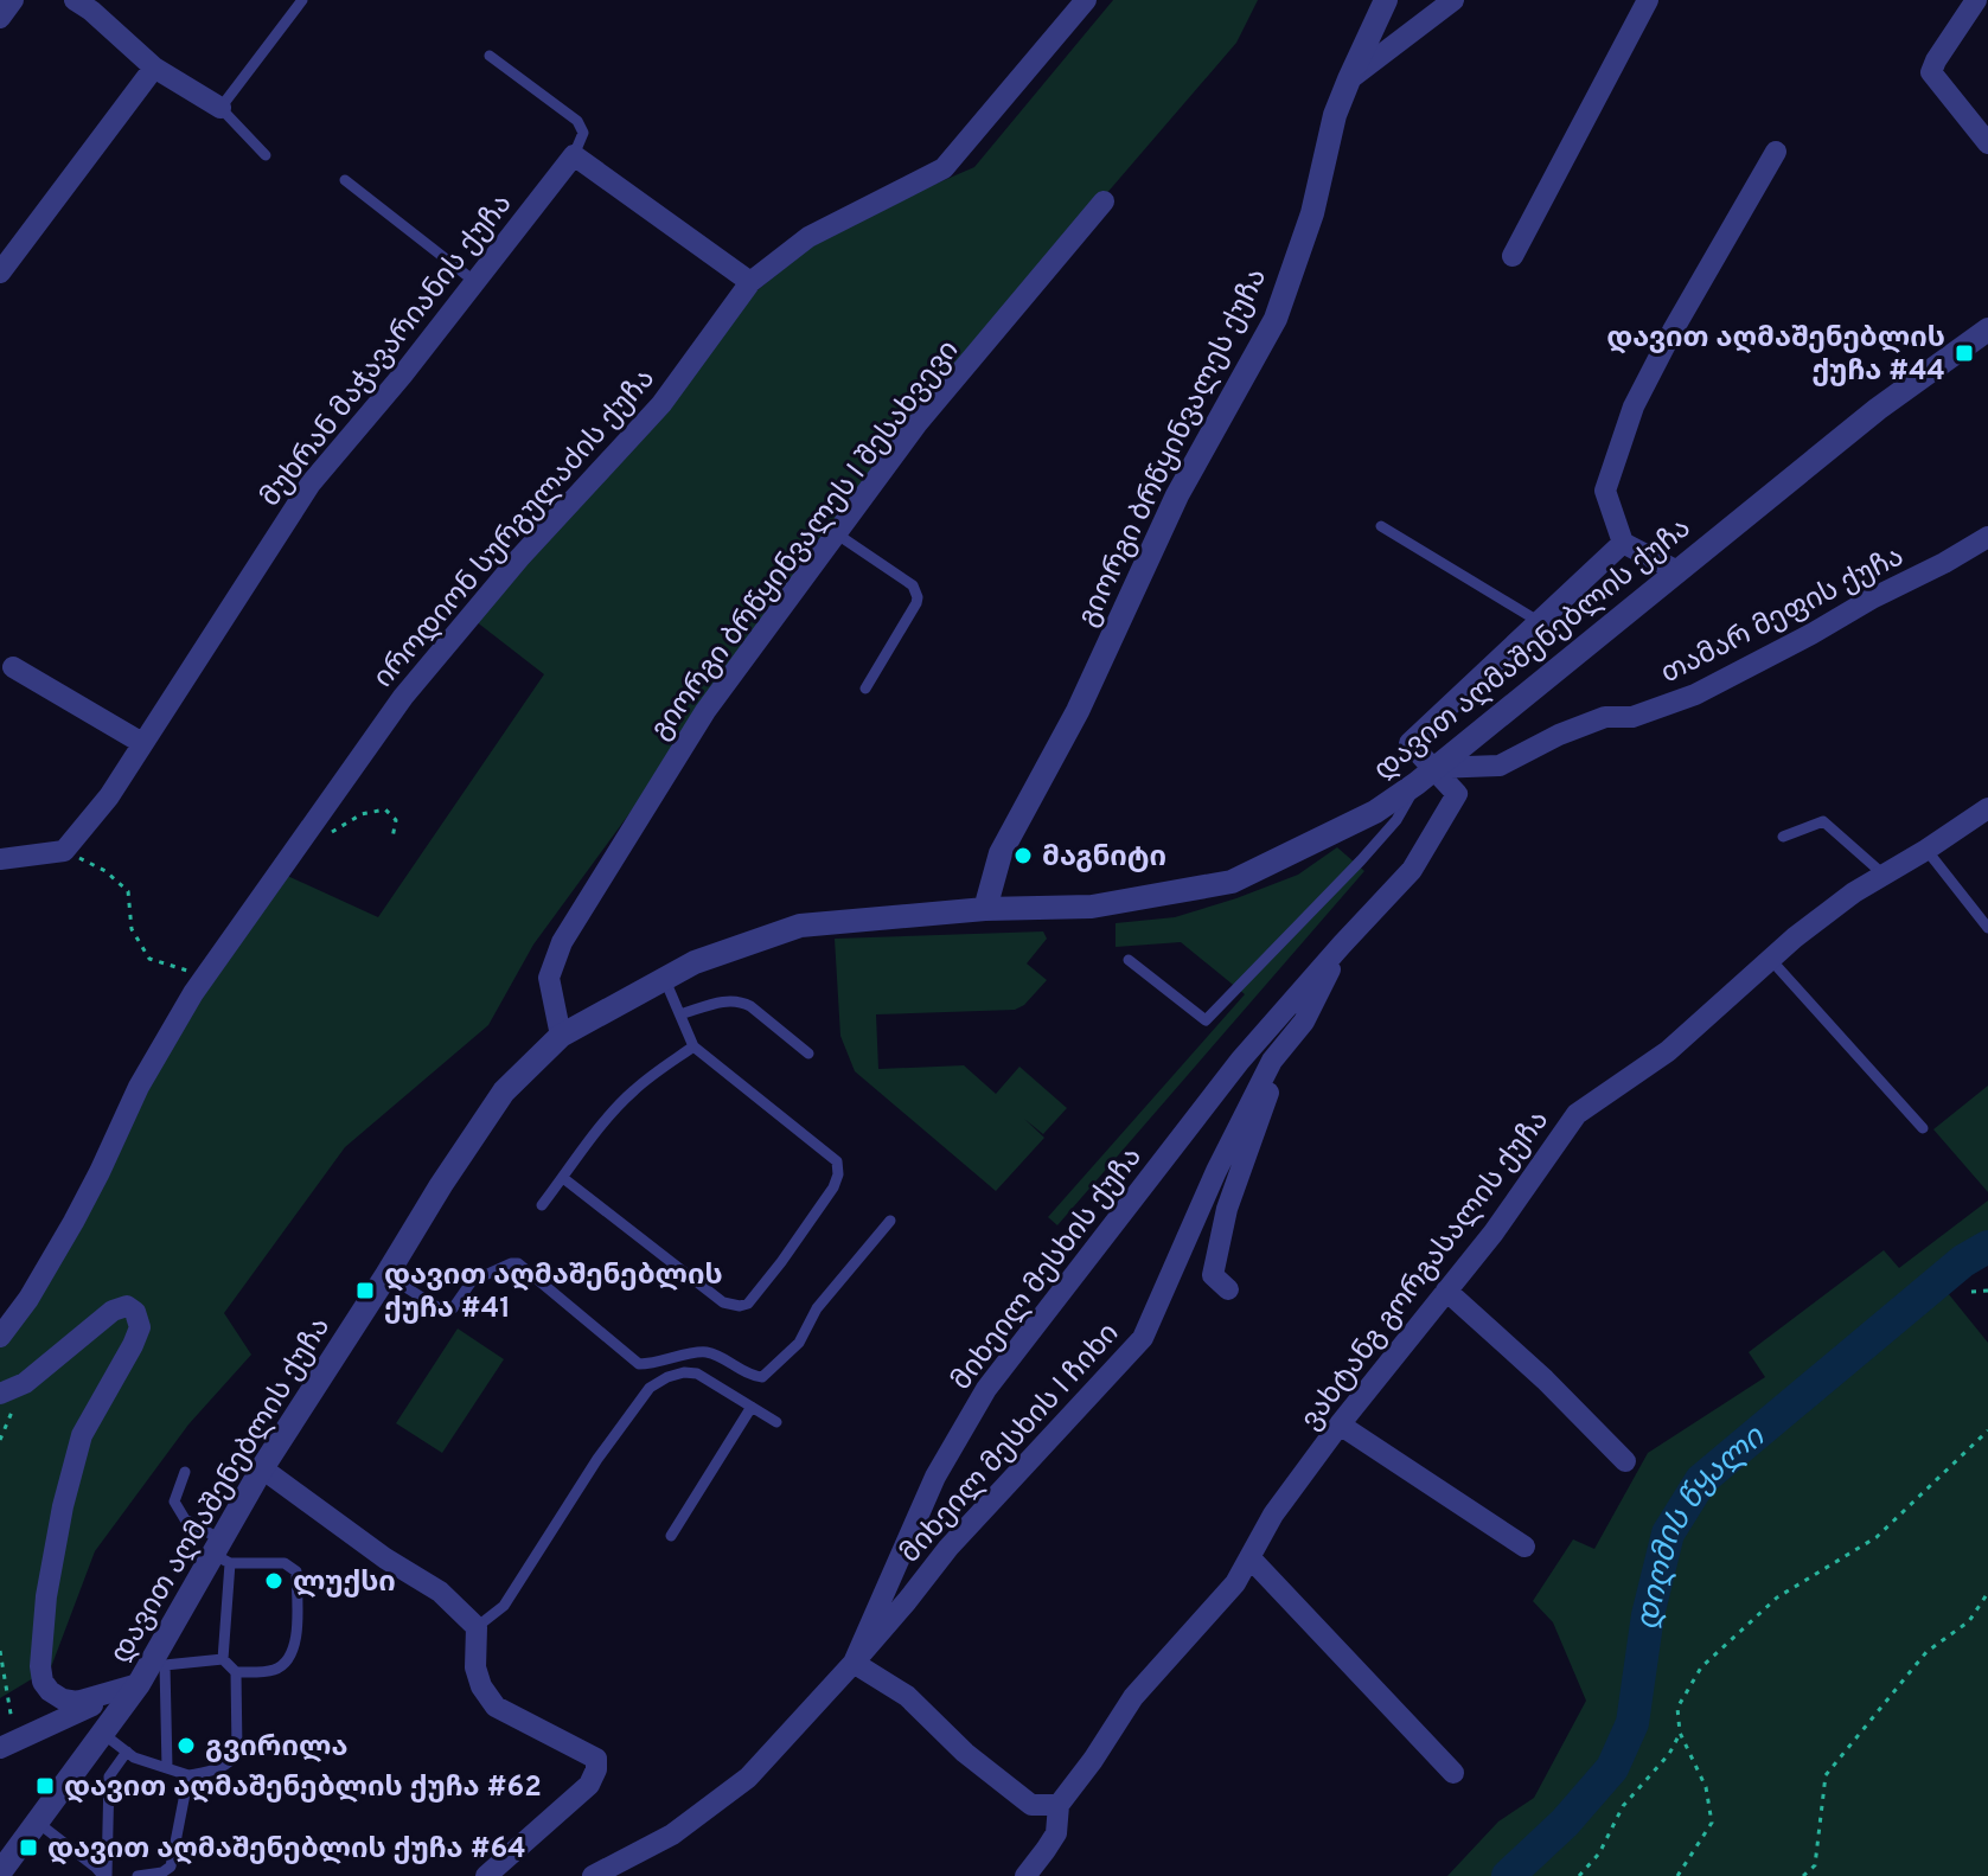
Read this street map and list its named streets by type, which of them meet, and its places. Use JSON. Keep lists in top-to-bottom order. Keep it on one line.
{"streets":{"street":["მუხრან მაჭავარიანის ქუჩა","გიორგი ბრწყინვალეს ქუჩა","იროდიონ სურგულაძის ქუჩა","გიორგი ბრწყინვალეს I შესახვევი","თამარ მეფის ქუჩა","დავით აღმაშენებლის ქუჩა","მიხეილ მესხის ქუჩა","ვახტანგ გორგასალის ქუჩა","მიხეილ მესხის I ჩიხი"]},"crossings":[["გიორგი ბრწყინვალეს ქუჩა","დავით აღმაშენებლის ქუჩა"],["გიორგი ბრწყინვალეს I შესახვევი","დავით აღმაშენებლის ქუჩა"],["თამარ მეფის ქუჩა","დავით აღმაშენებლის ქუჩა"],["თამარ მეფის ქუჩა","მიხეილ მესხის ქუჩა"],["დავით აღმაშენებლის ქუჩა","მიხეილ მესხის ქუჩა"],["მიხეილ მესხის ქუჩა","მიხეილ მესხის I ჩიხი"]],"water":["დიღმის წყალი"],"places":{"transit":["დავით აღმაშენებლის ქუჩა #44","დავით აღმაშენებლის ქუჩა #41","დავით აღმაშენებლის ქუჩა #62","დავით აღმაშენებლის ქუჩა #64"],"other":["მაგნიტი","ლუქსი","გვირილა"]}}
